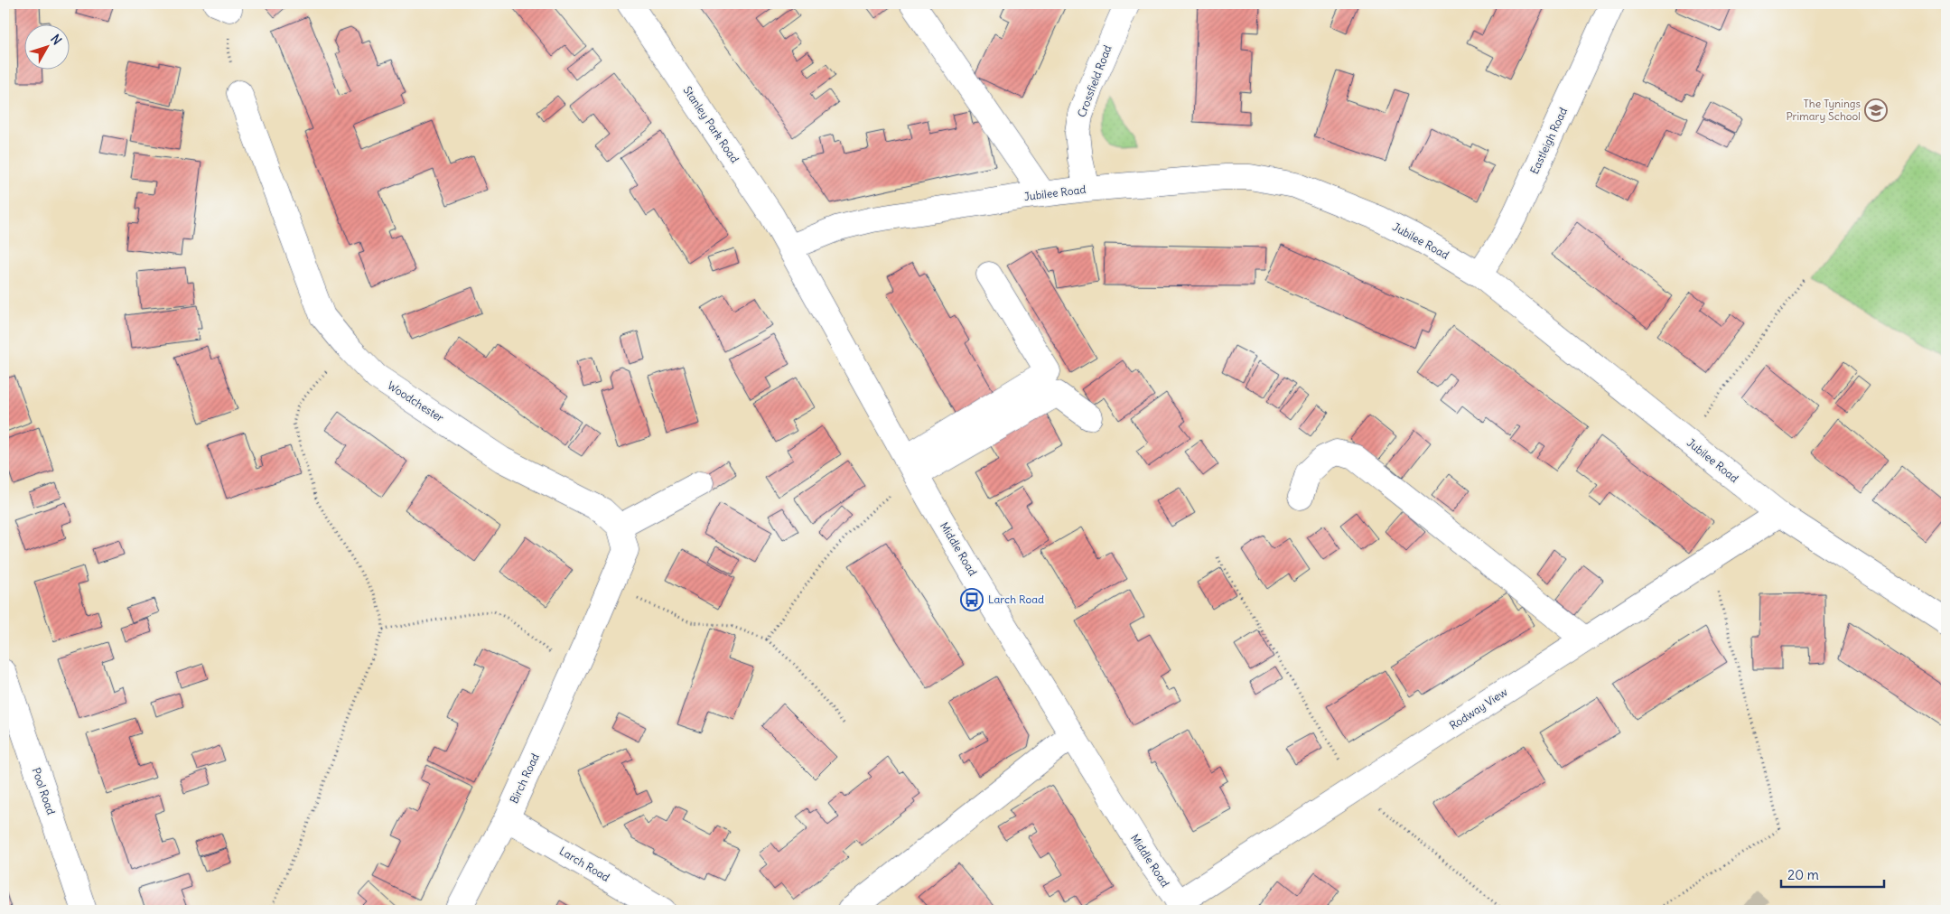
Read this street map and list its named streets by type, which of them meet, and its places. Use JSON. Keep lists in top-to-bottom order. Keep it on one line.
{"streets":{"street":["Crossfield Road","Stanley Park Road","Eastleigh Road","Jubilee Road","Woodchester","Middle Road","Rodway View","Birch Road","Pool Road","Larch Road"]},"crossings":[["Crossfield Road","Jubilee Road"],["Stanley Park Road","Jubilee Road"],["Stanley Park Road","Middle Road"],["Eastleigh Road","Jubilee Road"],["Jubilee Road","Middle Road"],["Jubilee Road","Rodway View"],["Middle Road","Rodway View"],["Birch Road","Larch Road"]],"places":{"school or university":["The Tynings Primary School"],"bus stop":["Larch Road"]},"scale_bar":"20 m","north":"top right"}
